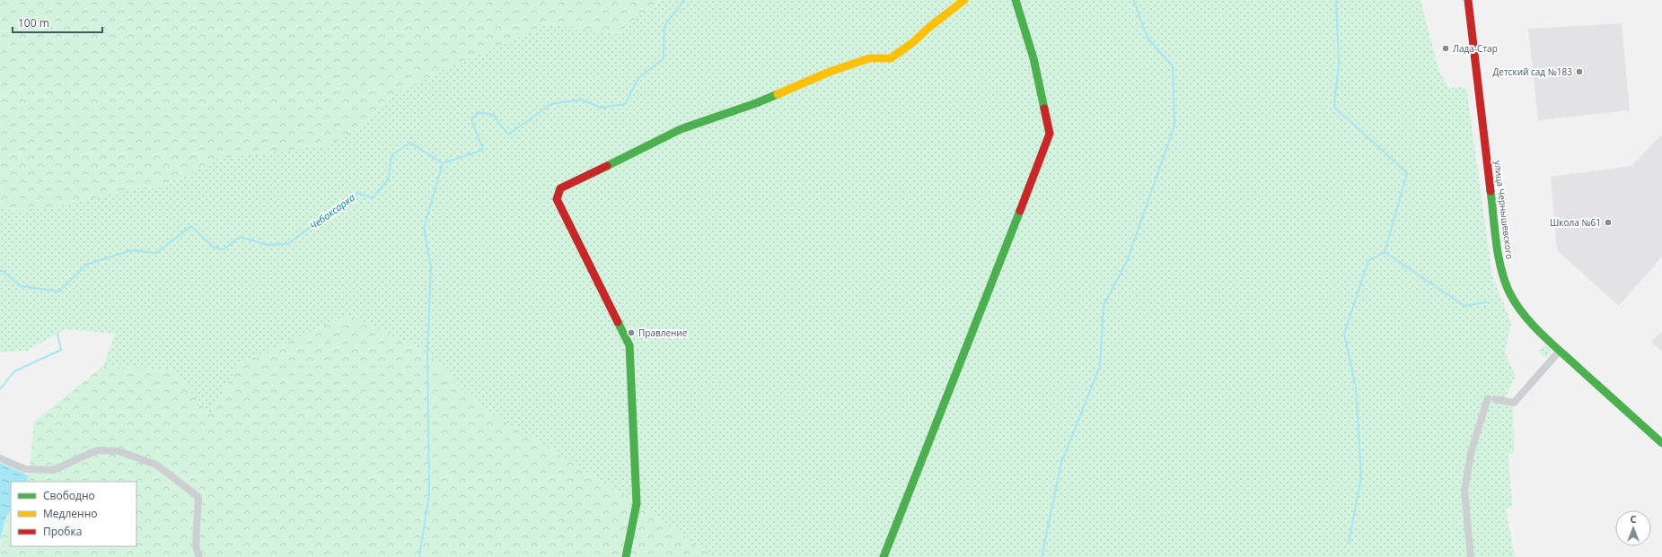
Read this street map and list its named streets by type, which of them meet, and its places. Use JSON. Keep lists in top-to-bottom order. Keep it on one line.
{"streets":{"street":["улица Чернышевского"]},"water":["Чебоксарка"],"places":["Лада-Стар","Детский сад №183","Школа №61","Правление"],"legend":["Свободно","Медленно","Пробка"],"scale_bar":"100 m","north":"top"}
